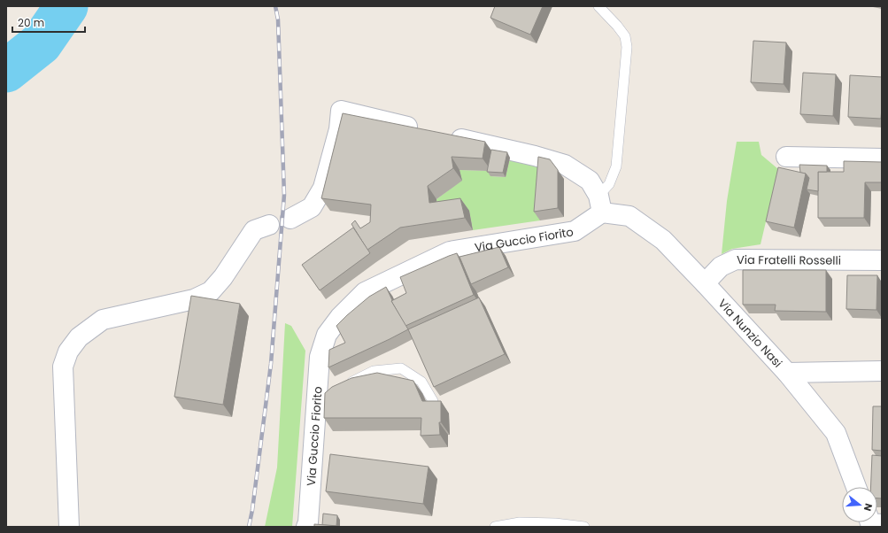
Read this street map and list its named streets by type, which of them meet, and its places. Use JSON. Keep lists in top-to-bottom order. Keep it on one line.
{"streets":{"street":["Via Guccio Fiorito","Via Fratelli Rosselli","Via Nunzio Nasi"]},"crossings":[["Via Guccio Fiorito","Via Nunzio Nasi"],["Via Fratelli Rosselli","Via Nunzio Nasi"]],"scale_bar":"20 m","north":"right"}
